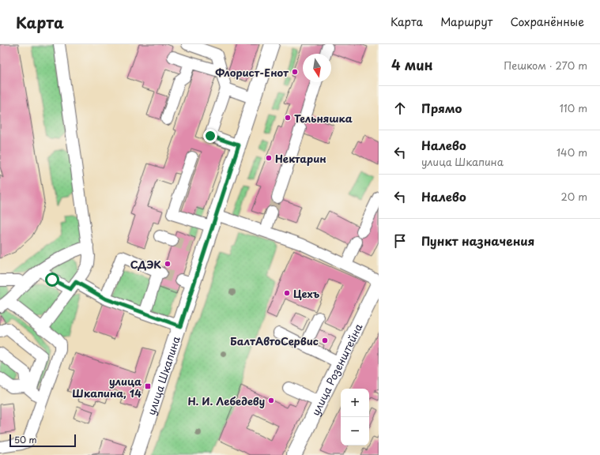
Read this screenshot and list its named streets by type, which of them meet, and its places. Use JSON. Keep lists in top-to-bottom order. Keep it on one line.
{"streets":{"main road":["улица Розенштейна","улица Шкапина"]},"places":{"other":["Флорист-Енот","Тельняшка","Нектарин","СДЭК","Цехъ","БалтАвтоСервис","Н. И. Лебедеву"],"transit":["улица Шкапина, 14"]},"scale_bar":"50 m","north":"bottom","page":{"header":"Карта","nav":["Карта","Маршрут","Сохранённые"],"heading":["4 мин","Пешком · 270 m"],"list":[["Прямо","110 m"],["Налево","улица Шкапина","140 m"],["Налево","20 m"],"Пункт назначения"],"map_buttons":["+","−"],"scale":"50 m"}}
